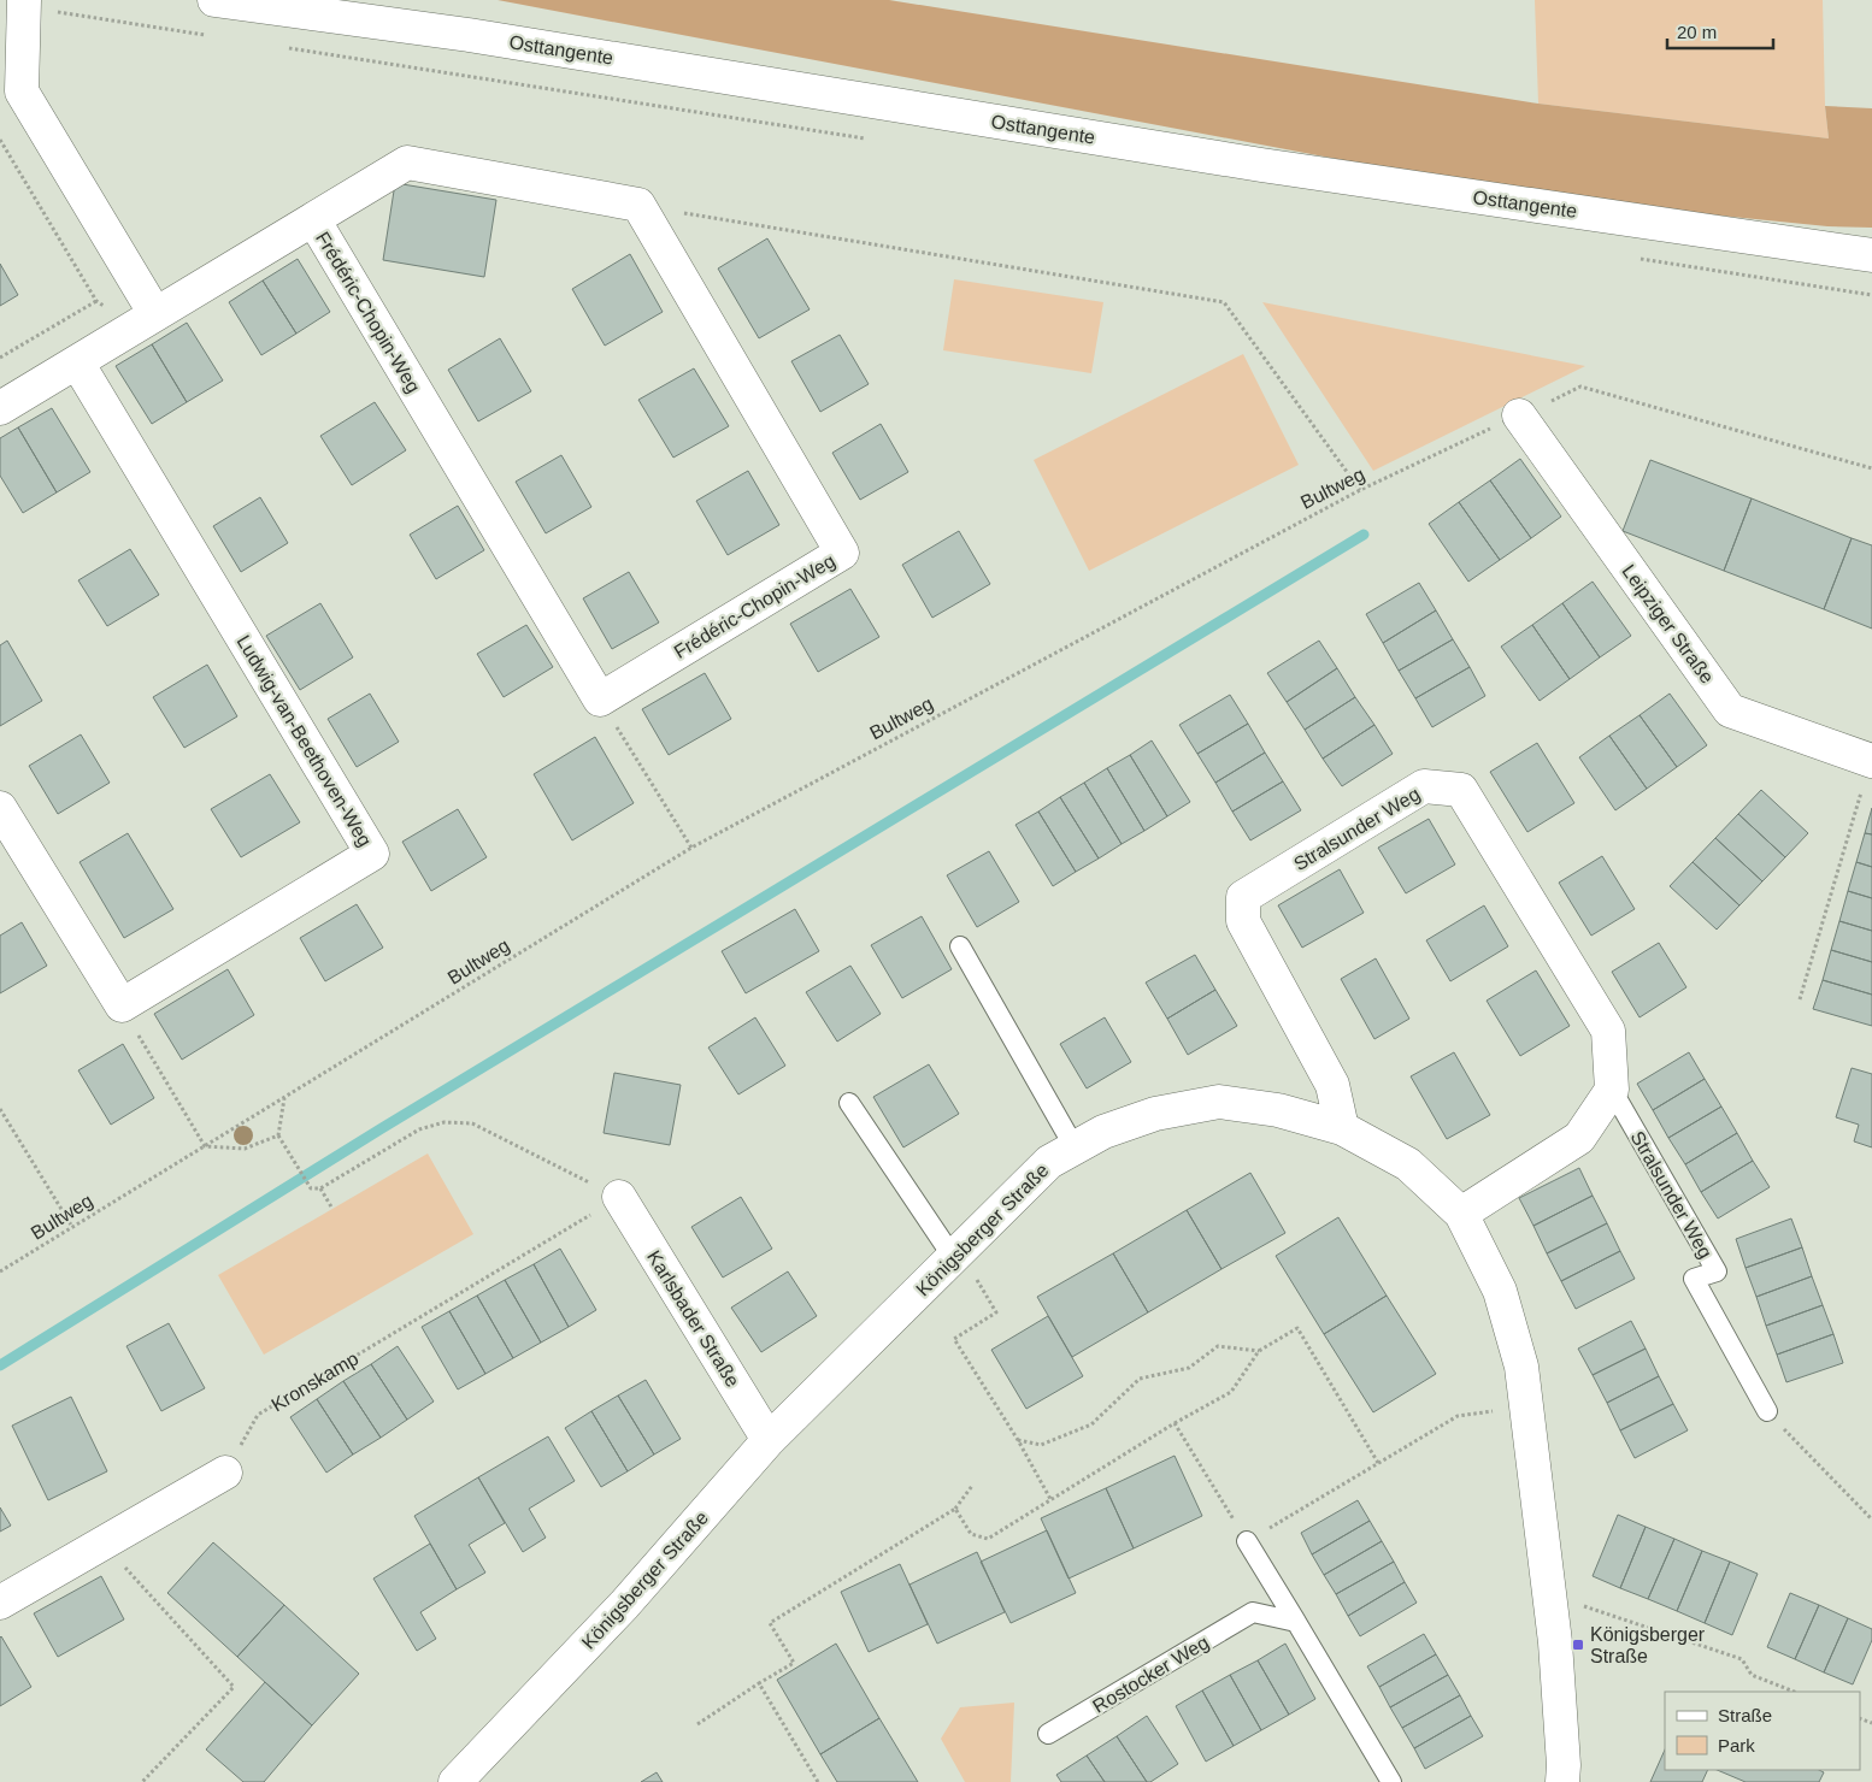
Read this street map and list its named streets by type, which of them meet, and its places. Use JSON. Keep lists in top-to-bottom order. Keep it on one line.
{"streets":{"street":["Osttangente","Frédéric-Chopin-Weg","Leipziger Straße","Ludwig-van-Beethoven-Weg","Stralsunder Weg","Königsberger Straße","Karlsbader Straße"],"lane":["Rostocker Weg"],"path":["Bultweg","Kronskamp"]},"crossings":[["Bultweg","Leipziger Straße"],["Stralsunder Weg","Königsberger Straße"],["Königsberger Straße","Karlsbader Straße"],["Karlsbader Straße","Kronskamp"]],"places":{"transit":["Königsberger Straße"]},"legend":["Straße","Park"],"scale_bar":"20 m"}
